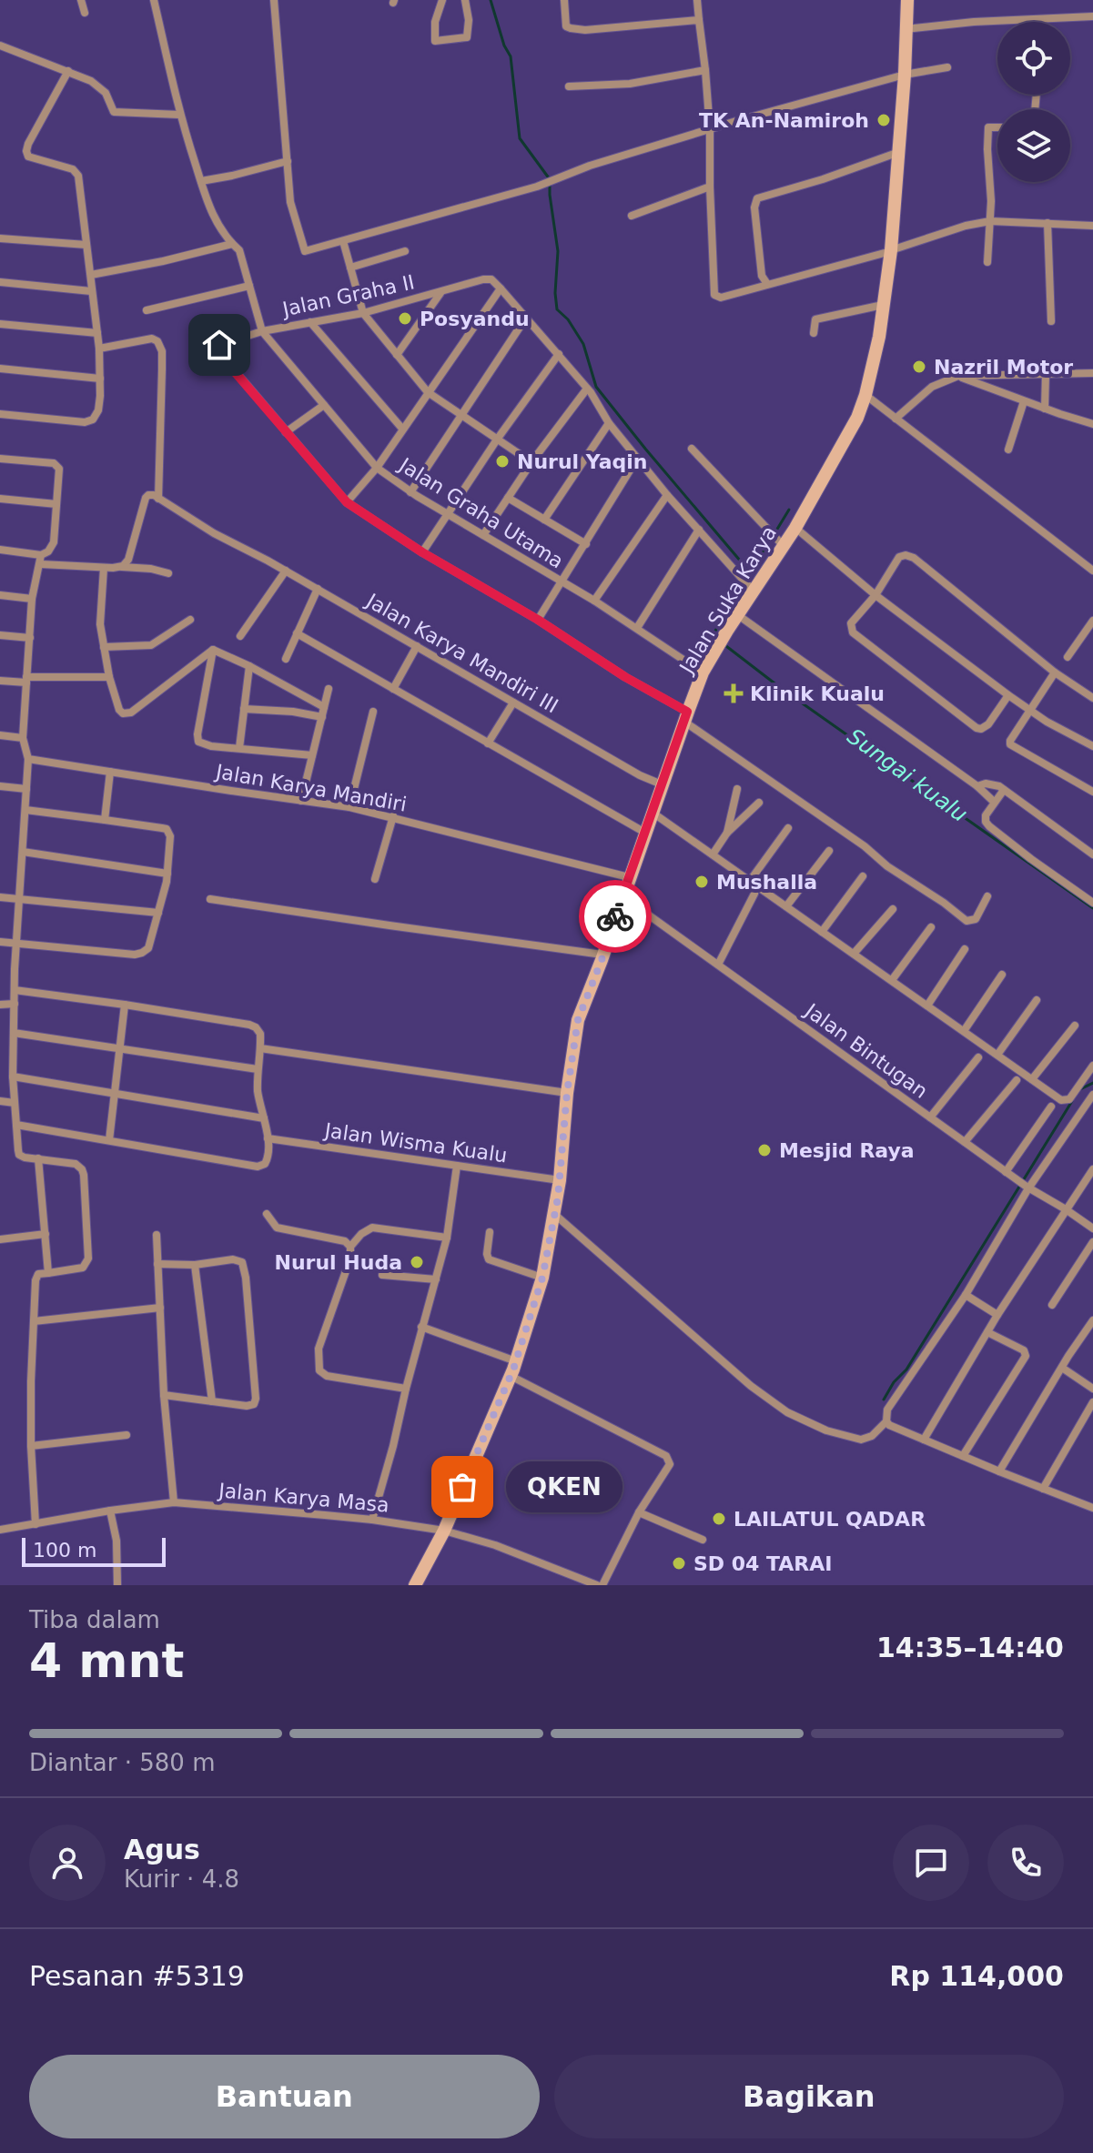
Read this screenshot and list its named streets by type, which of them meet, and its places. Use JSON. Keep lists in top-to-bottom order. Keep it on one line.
{"streets":{"main road":["Jalan Suka Karya"],"street":["Jalan Graha II","Jalan Graha Utama","Jalan Karya Mandiri III","Jalan Karya Mandiri","Jalan Bintugan","Jalan Wisma Kualu","Jalan Karya Masa"]},"crossings":[["Jalan Graha II","Jalan Graha Utama"],["Jalan Graha II","Jalan Suka Karya"],["Jalan Graha Utama","Jalan Suka Karya"],["Jalan Suka Karya","Jalan Karya Mandiri III"],["Jalan Suka Karya","Jalan Karya Mandiri"],["Jalan Suka Karya","Jalan Bintugan"],["Jalan Suka Karya","Jalan Wisma Kualu"],["Jalan Suka Karya","Jalan Karya Masa"]],"water":["Sungai kualu"],"places":{"other":["TK An-Namiroh","Posyandu","Nazril Motor","Nurul Yaqin","Mushalla","Mesjid Raya","Nurul Huda","QKEN","LAILATUL QADAR","SD 04 TARAI"],"health":["Klinik Kualu"]},"scale_bar":"100 m","page":{"bubble":"QKEN","scale":"100 m","heading":["4 mnt","Tiba dalam","14:35–14:40"],"panel":["Agus","Kurir · 4.8","Pesanan #5319","Rp 114,000"],"bar":"Diantar · 580 m","buttons":["Bantuan","Bagikan"]}}
